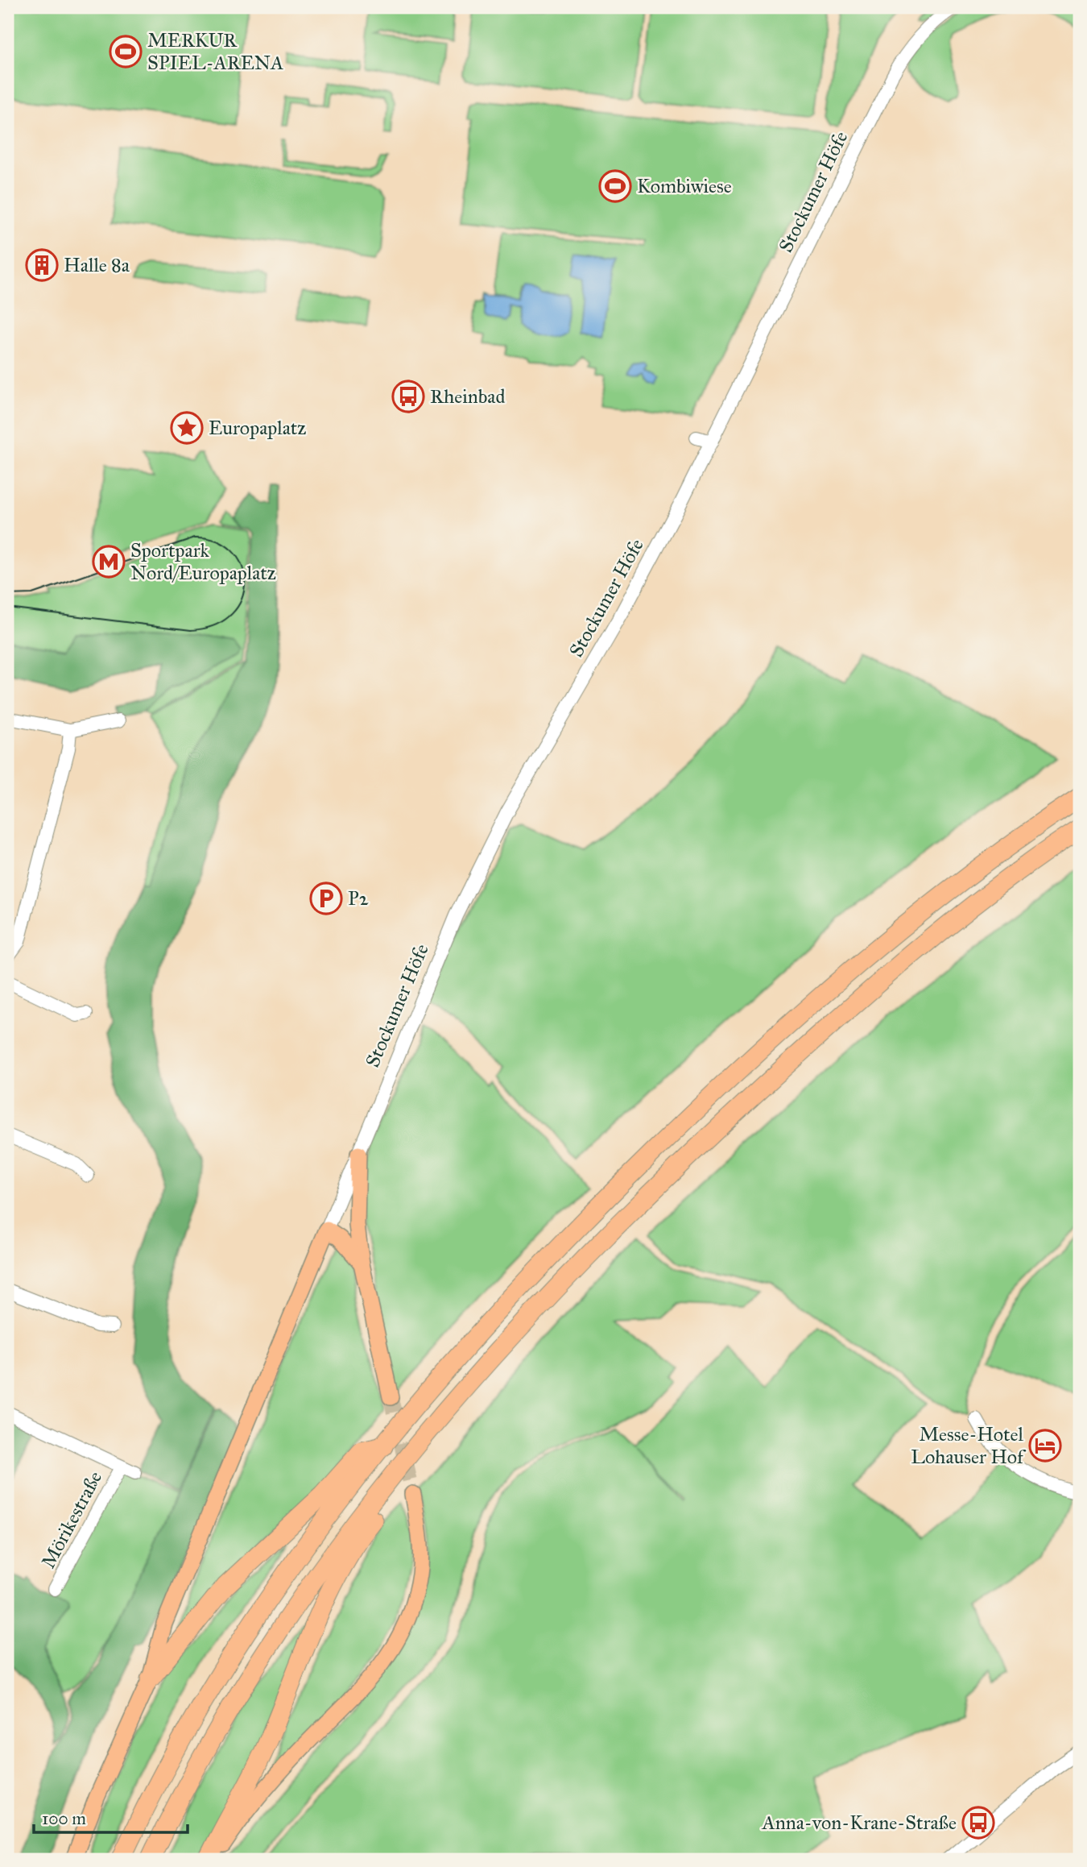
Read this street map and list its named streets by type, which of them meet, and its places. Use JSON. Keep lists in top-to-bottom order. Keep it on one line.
{"streets":{"street":["Stockumer Höfe","Mörikestraße"]},"places":{"sports":["MERKUR SPIEL-ARENA","Kombiwiese"],"building":["Halle 8a"],"bus stop":["Rheinbad","Anna-von-Krane-Straße"],"place":["Europaplatz"],"metro station":["Sportpark Nord/Europaplatz"],"parking":["P2"],"hotel":["Messe-Hotel Lohauser Hof"]},"scale_bar":"100 m"}
